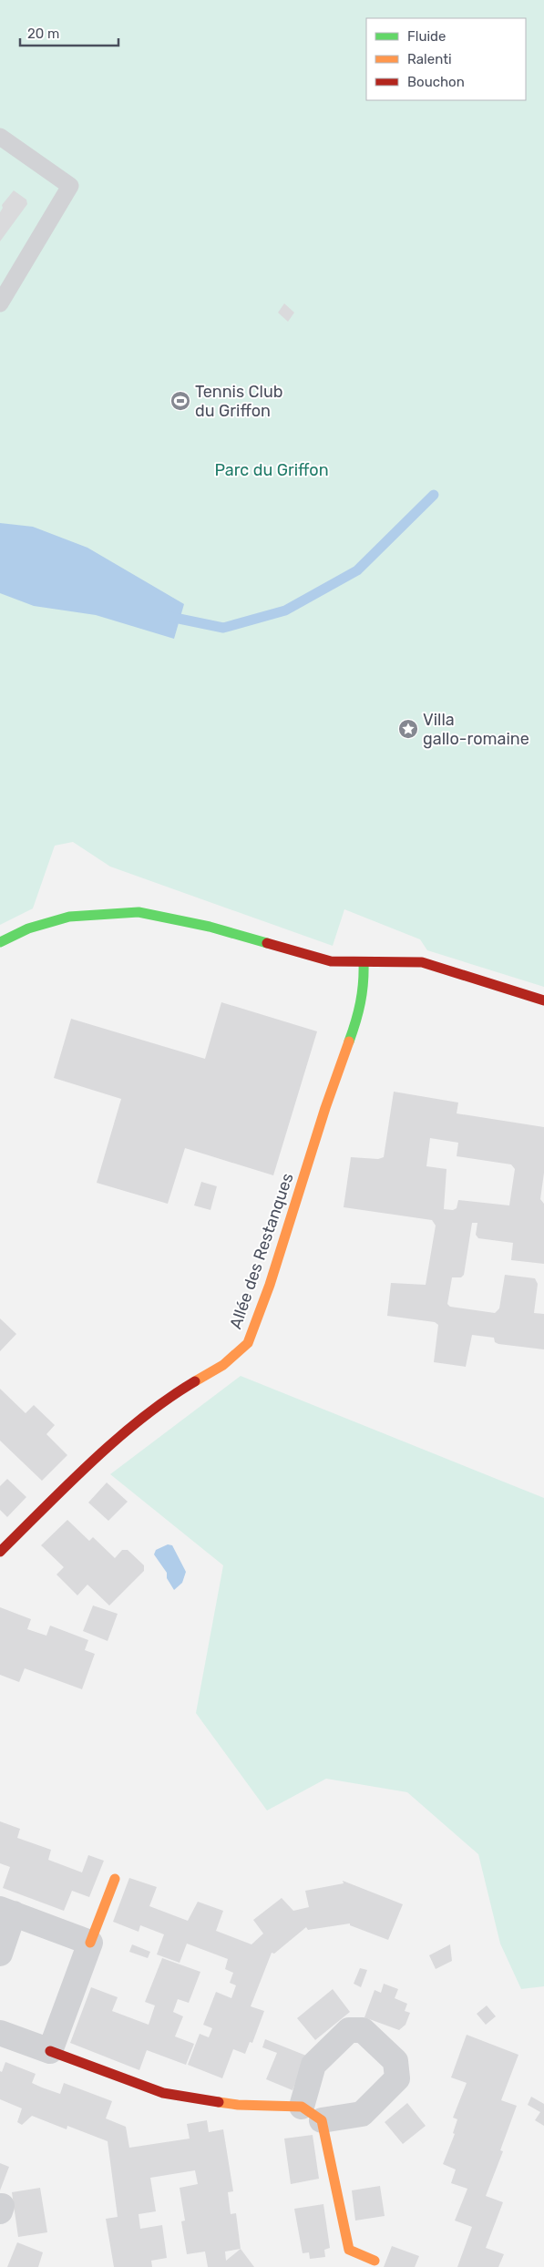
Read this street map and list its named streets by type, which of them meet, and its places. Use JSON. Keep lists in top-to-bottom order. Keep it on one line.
{"streets":{"street":["Allée des Restanques"]},"parks":["Parc du Griffon"],"places":{"sports":["Tennis Club du Griffon"],"place":["Villa gallo-romaine"]},"legend":["Fluide","Ralenti","Bouchon"],"scale_bar":"20 m"}
